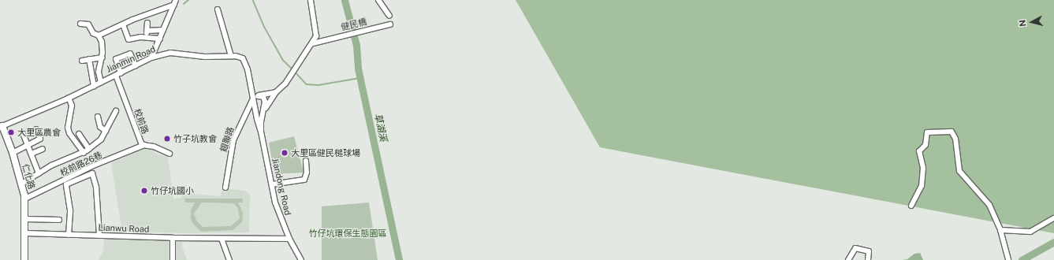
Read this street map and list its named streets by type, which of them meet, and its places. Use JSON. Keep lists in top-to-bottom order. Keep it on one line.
{"streets":{"main road":["仁化路"],"street":["健民橋","Jianmin Road","校前路","銀聯路","校前路26巷","Jiandong Road","Lianwu Road"]},"crossings":[["健民橋","Jiandong Road"],["Jianmin Road","校前路"],["Jianmin Road","銀聯路"],["Jianmin Road","仁化路"],["Jianmin Road","Jiandong Road"],["校前路","校前路26巷"],["銀聯路","Jiandong Road"],["校前路26巷","仁化路"],["仁化路","Lianwu Road"],["Jiandong Road","Lianwu Road"]],"water":["草湖溪"],"parks":["竹仔坑環保生態園區"],"places":["大里區農會","竹子坑教會","大里區健民槌球場","竹仔坑國小"],"north":"left"}
